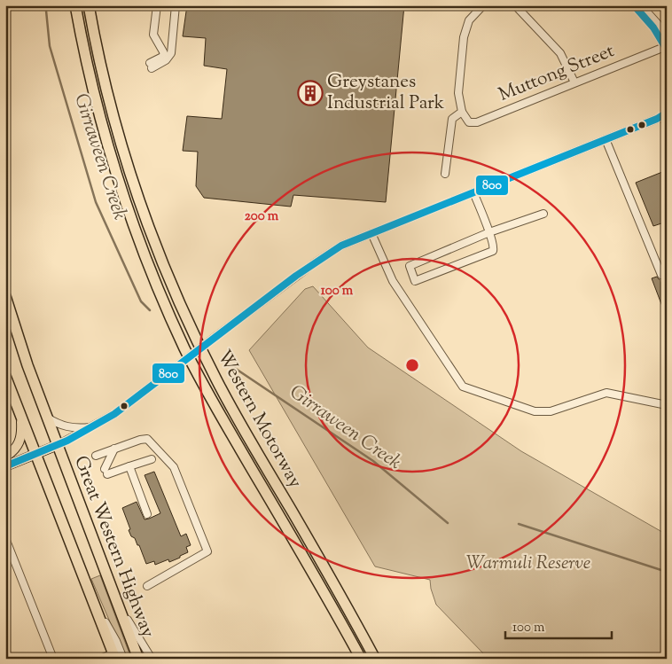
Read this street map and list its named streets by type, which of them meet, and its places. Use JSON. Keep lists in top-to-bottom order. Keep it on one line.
{"streets":{"highway":["Western Motorway","Great Western Highway"],"street":["Muttong Street"]},"water":["Girraween Creek"],"parks":["Warmuli Reserve"],"places":{"building":["Greystanes Industrial Park"]},"lines":["transit line 800"],"scale_bar":"100 m","rings":["200 m","100 m"]}
